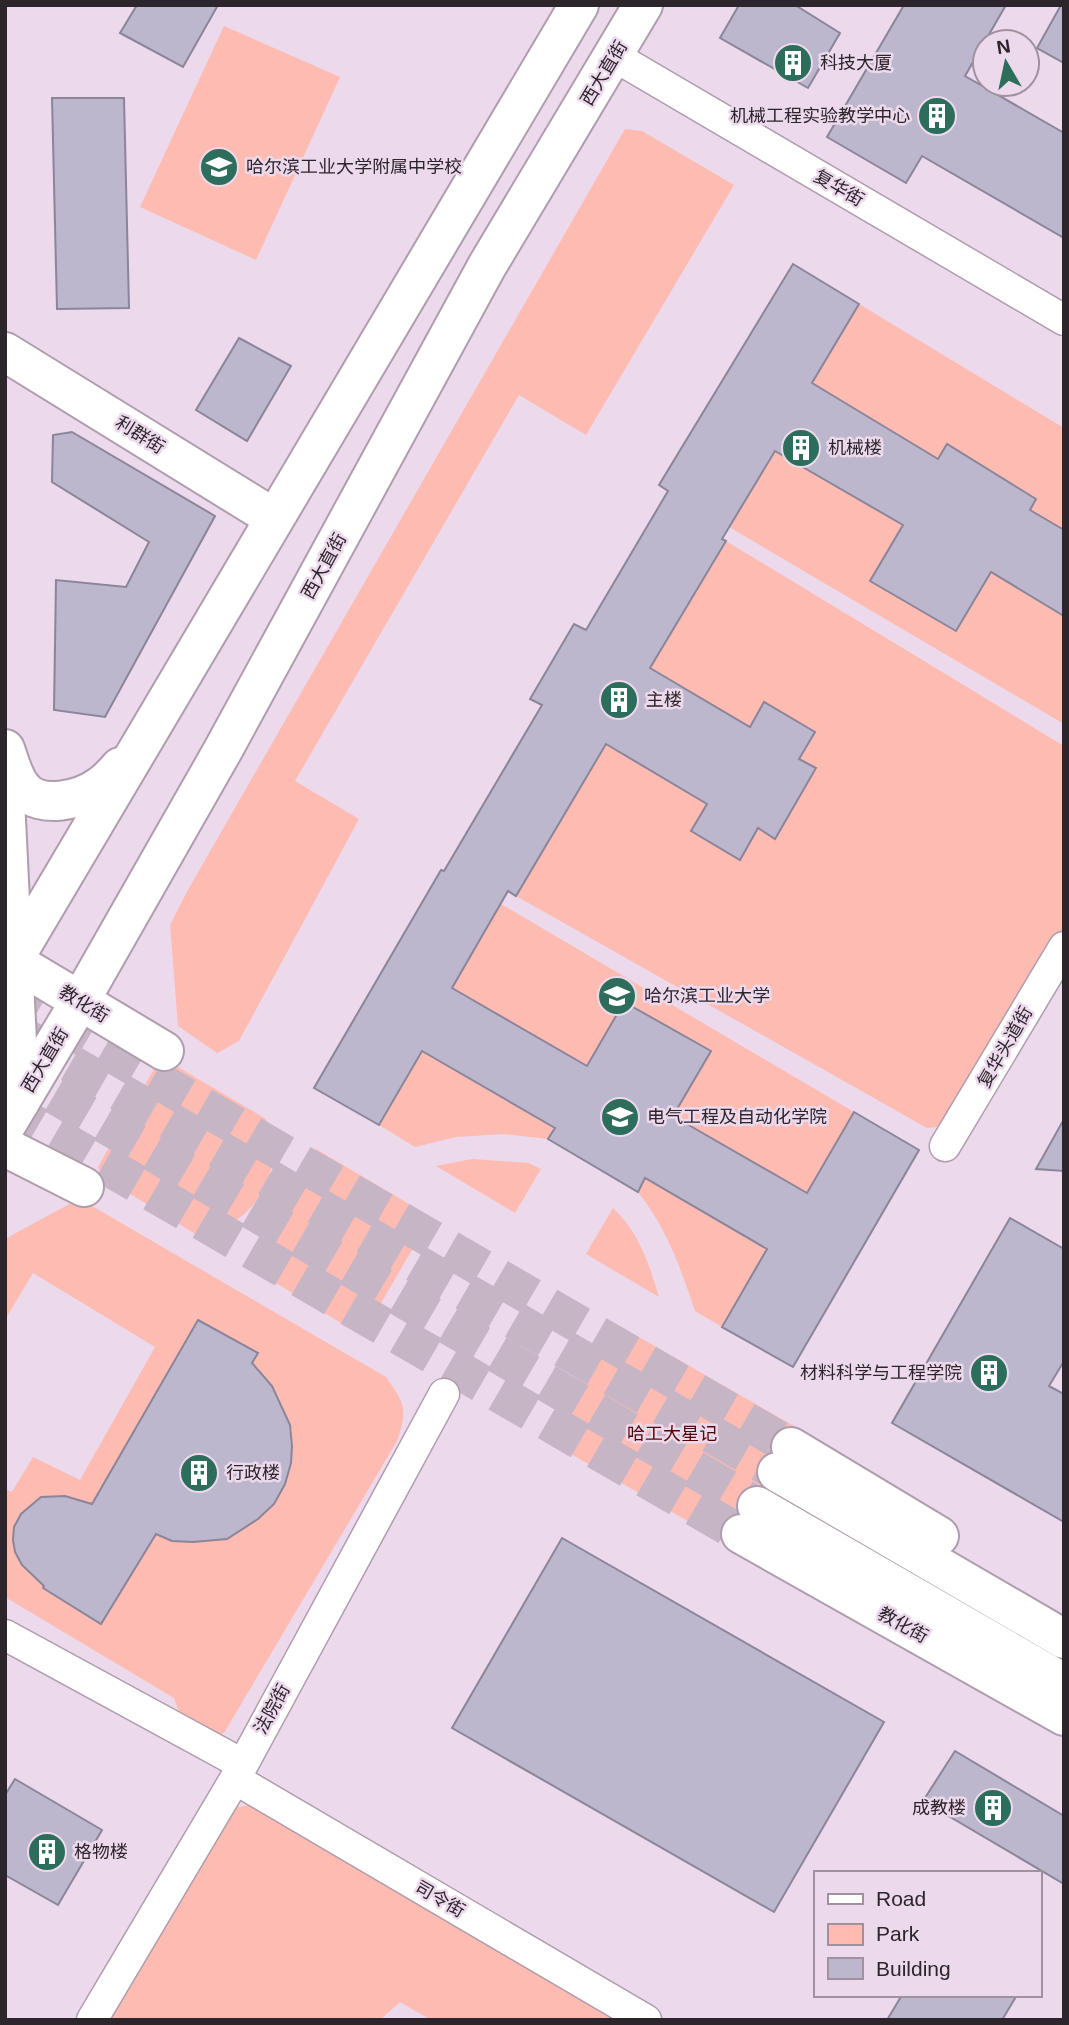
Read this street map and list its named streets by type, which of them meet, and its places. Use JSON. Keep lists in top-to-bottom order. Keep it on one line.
{"streets":{"main road":["西大直街","利群街","教化街"],"street":["复华街","复华头道街","法院街","司令街"]},"crossings":[["西大直街","复华街"],["西大直街","教化街"],["法院街","司令街"]],"parks":["哈工大星记"],"places":{"building":["科技大厦","机械工程实验教学中心","机械楼","主楼","材料科学与工程学院","行政楼","成教楼","格物楼"],"school or university":["哈尔滨工业大学附属中学校","哈尔滨工业大学","电气工程及自动化学院"]},"legend":["Road","Park","Building"],"north":"top"}
